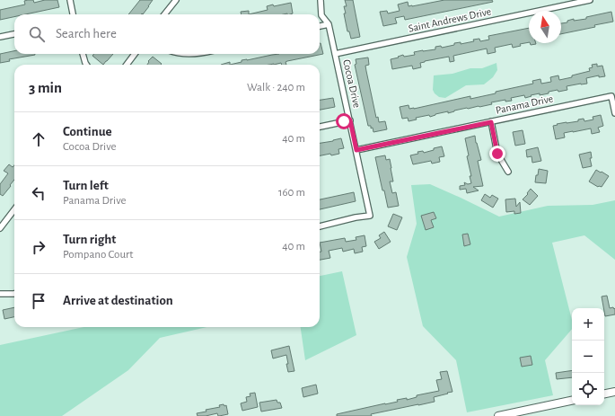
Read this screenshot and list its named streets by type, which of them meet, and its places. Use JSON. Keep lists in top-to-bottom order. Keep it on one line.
{"streets":{"street":["Saint Andrews Drive","Cocoa Drive","Panama Drive"]},"crossings":[["Saint Andrews Drive","Cocoa Drive"],["Cocoa Drive","Panama Drive"]],"north":"top","page":{"search":"Search here","heading":["3 min","Walk · 240 m"],"list":[["Continue","Cocoa Drive","40 m"],["Turn left","Panama Drive","160 m"],["Turn right","Pompano Court","40 m"],"Arrive at destination"],"map_buttons":["+","−"]}}
